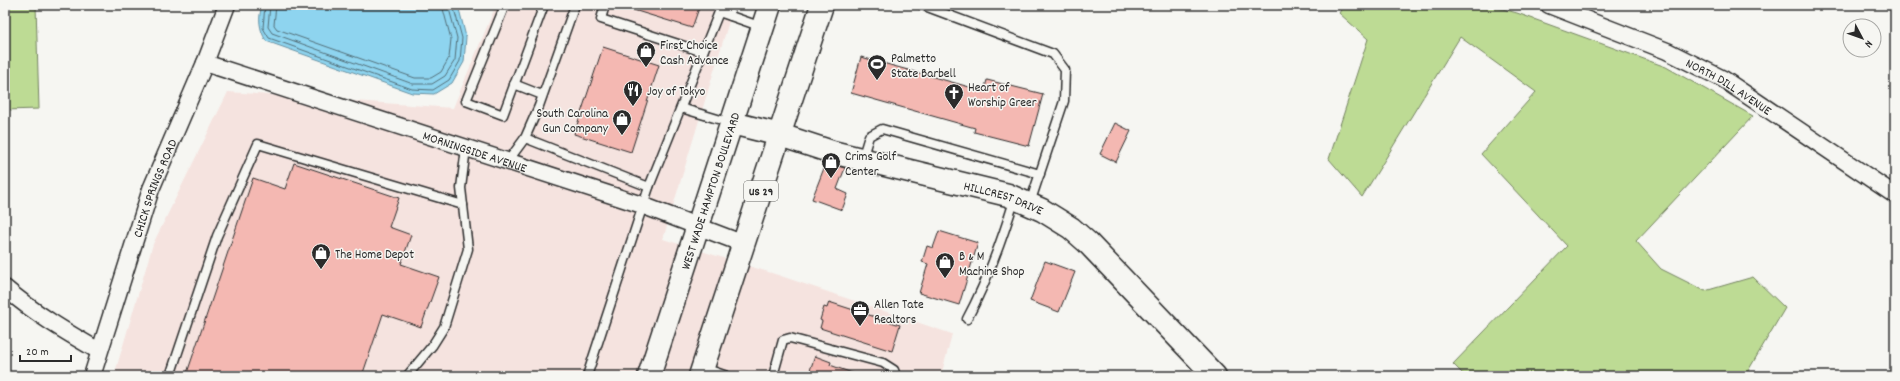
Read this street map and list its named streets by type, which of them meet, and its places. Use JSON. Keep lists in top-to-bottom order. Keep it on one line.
{"streets":{"main road":["WEST WADE HAMPTON BOULEVARD","US 29","HILLCREST DRIVE"],"street":["NORTH DILL AVENUE","MORNINGSIDE AVENUE","CHICK SPRINGS ROAD"]},"crossings":[["MORNINGSIDE AVENUE","CHICK SPRINGS ROAD"],["MORNINGSIDE AVENUE","WEST WADE HAMPTON BOULEVARD"],["MORNINGSIDE AVENUE","US 29"],["WEST WADE HAMPTON BOULEVARD","HILLCREST DRIVE"],["US 29","HILLCREST DRIVE"]],"places":{"shop":["First Choice Cash Advance","South Carolina Gun Company","Crims Golf Center","The Home Depot","B & M Machine Shop"],"sports":["Palmetto State Barbell"],"restaurant":["Joy of Tokyo"],"church":["Heart of Worship Greer"],"office":["Allen Tate Realtors"]},"scale_bar":"20 m","north":"bottom right"}
